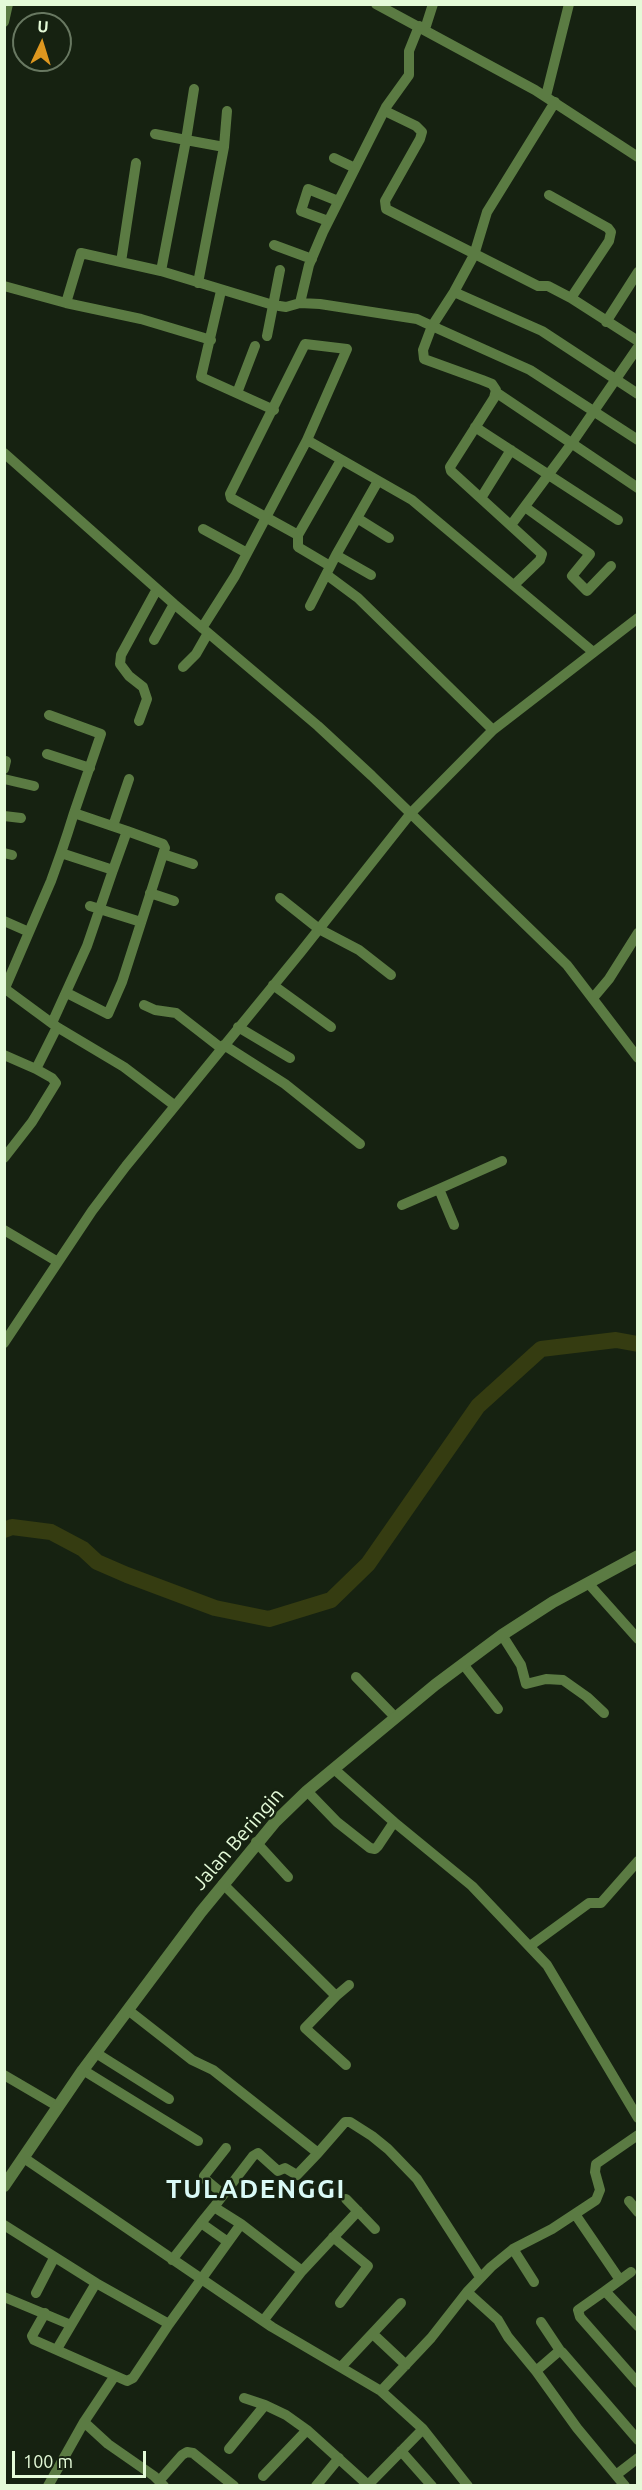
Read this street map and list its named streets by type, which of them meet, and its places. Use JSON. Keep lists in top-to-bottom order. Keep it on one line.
{"streets":{"street":["Jalan Beringin"]},"districts":["TULADENGGI"],"scale_bar":"100 m","north":"top"}
